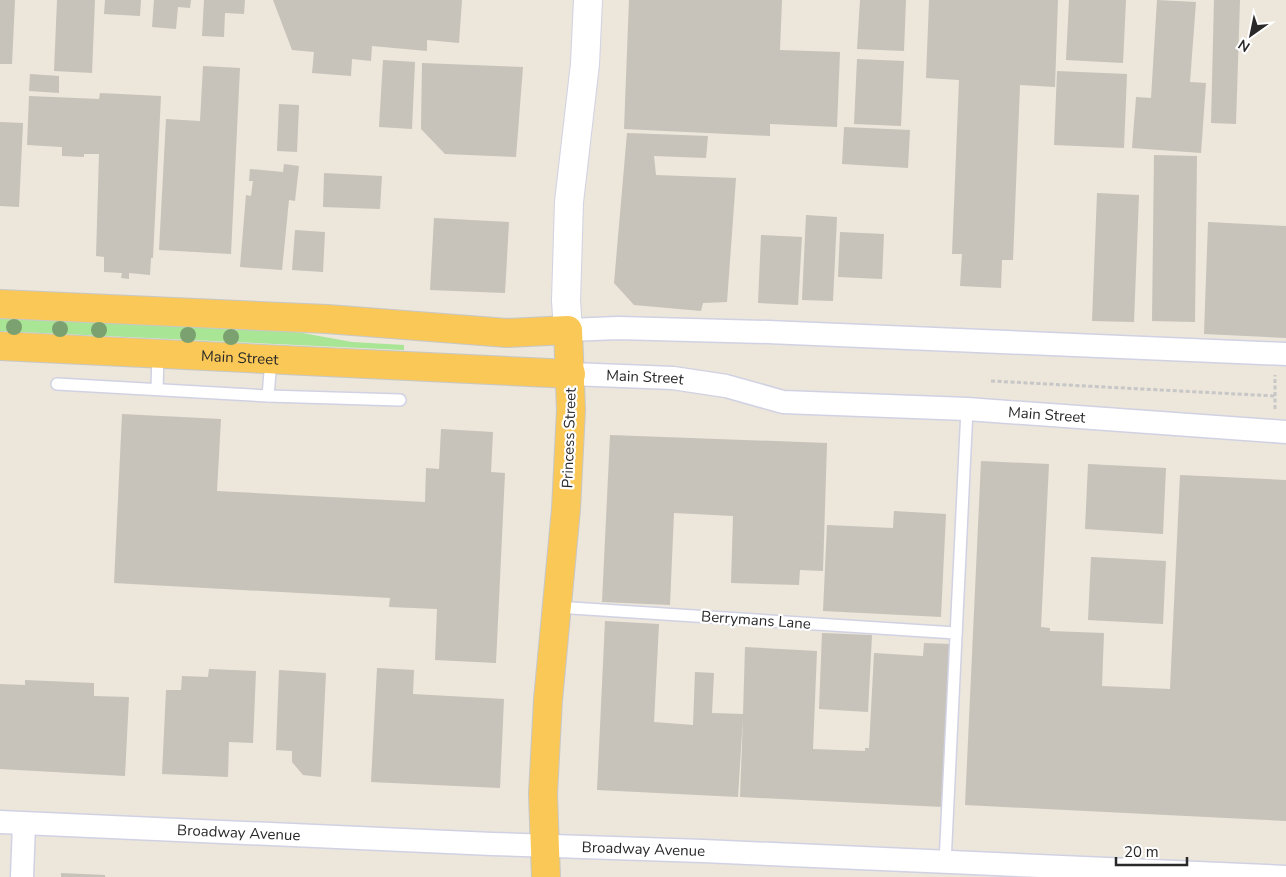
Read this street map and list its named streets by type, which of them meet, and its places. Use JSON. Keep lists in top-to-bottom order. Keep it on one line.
{"streets":{"highway":["Main Street","Princess Street"],"street":["Broadway Avenue"],"lane":["Berrymans Lane"]},"crossings":[["Main Street","Princess Street"],["Princess Street","Berrymans Lane"],["Princess Street","Broadway Avenue"]],"scale_bar":"20 m","north":"bottom left"}
